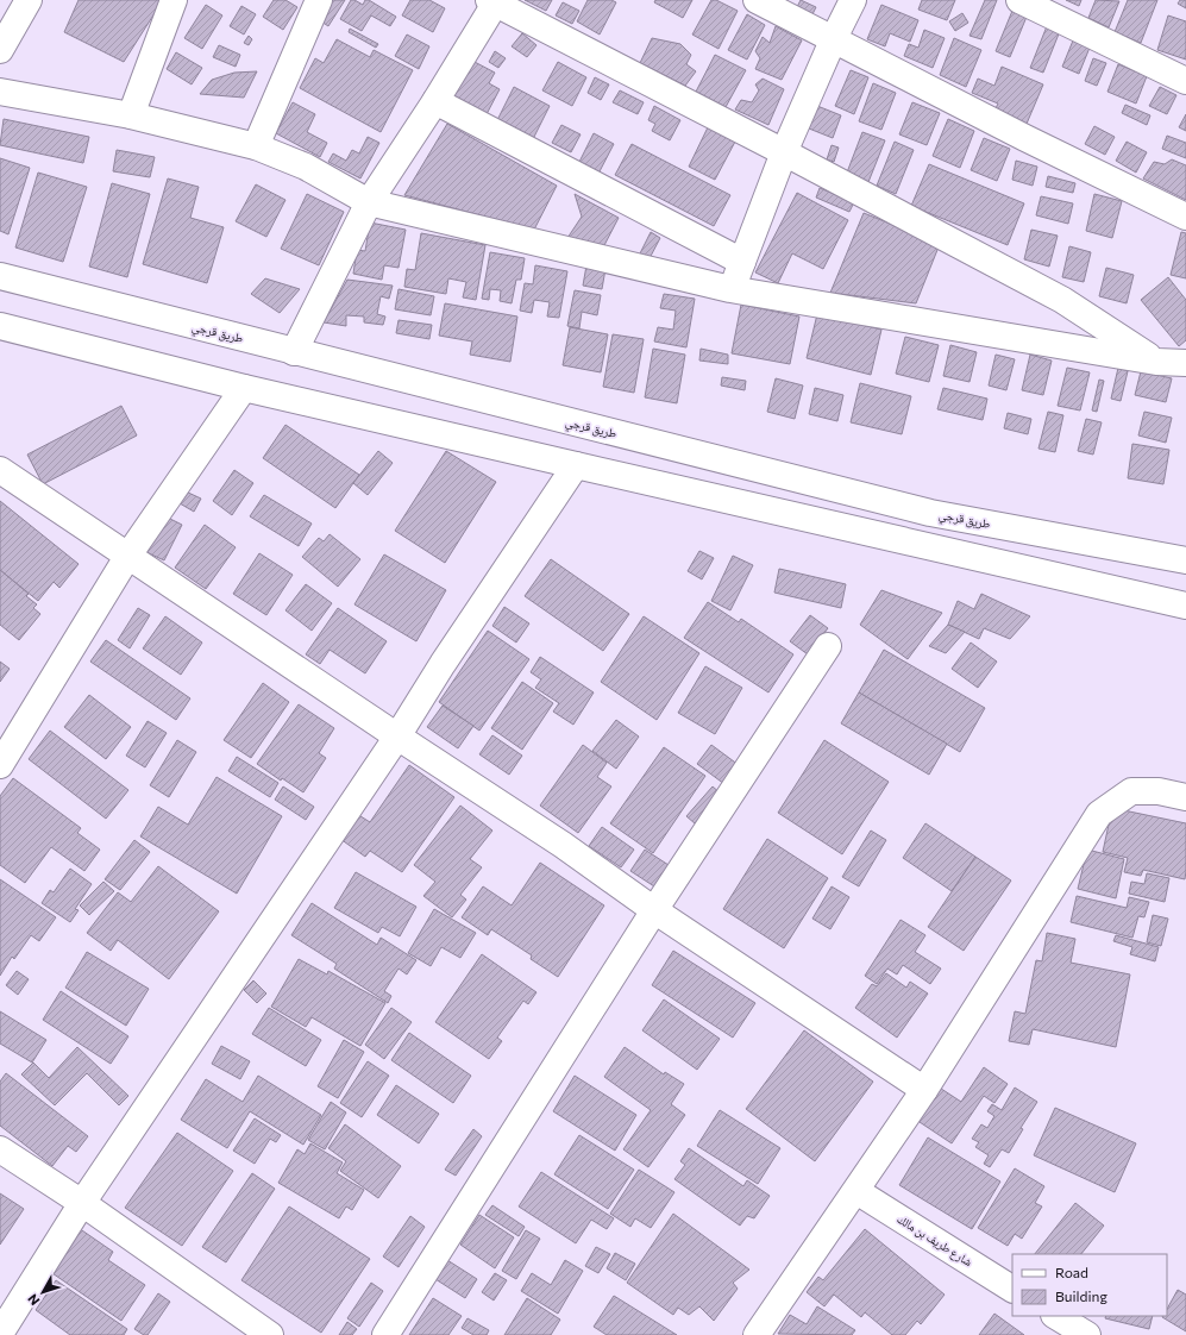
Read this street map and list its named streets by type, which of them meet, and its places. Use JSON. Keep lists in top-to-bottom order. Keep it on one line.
{"streets":{"main road":["طريق قرجي","شارع طريف بن مالك"]},"legend":["Road","Building"],"north":"bottom left"}
